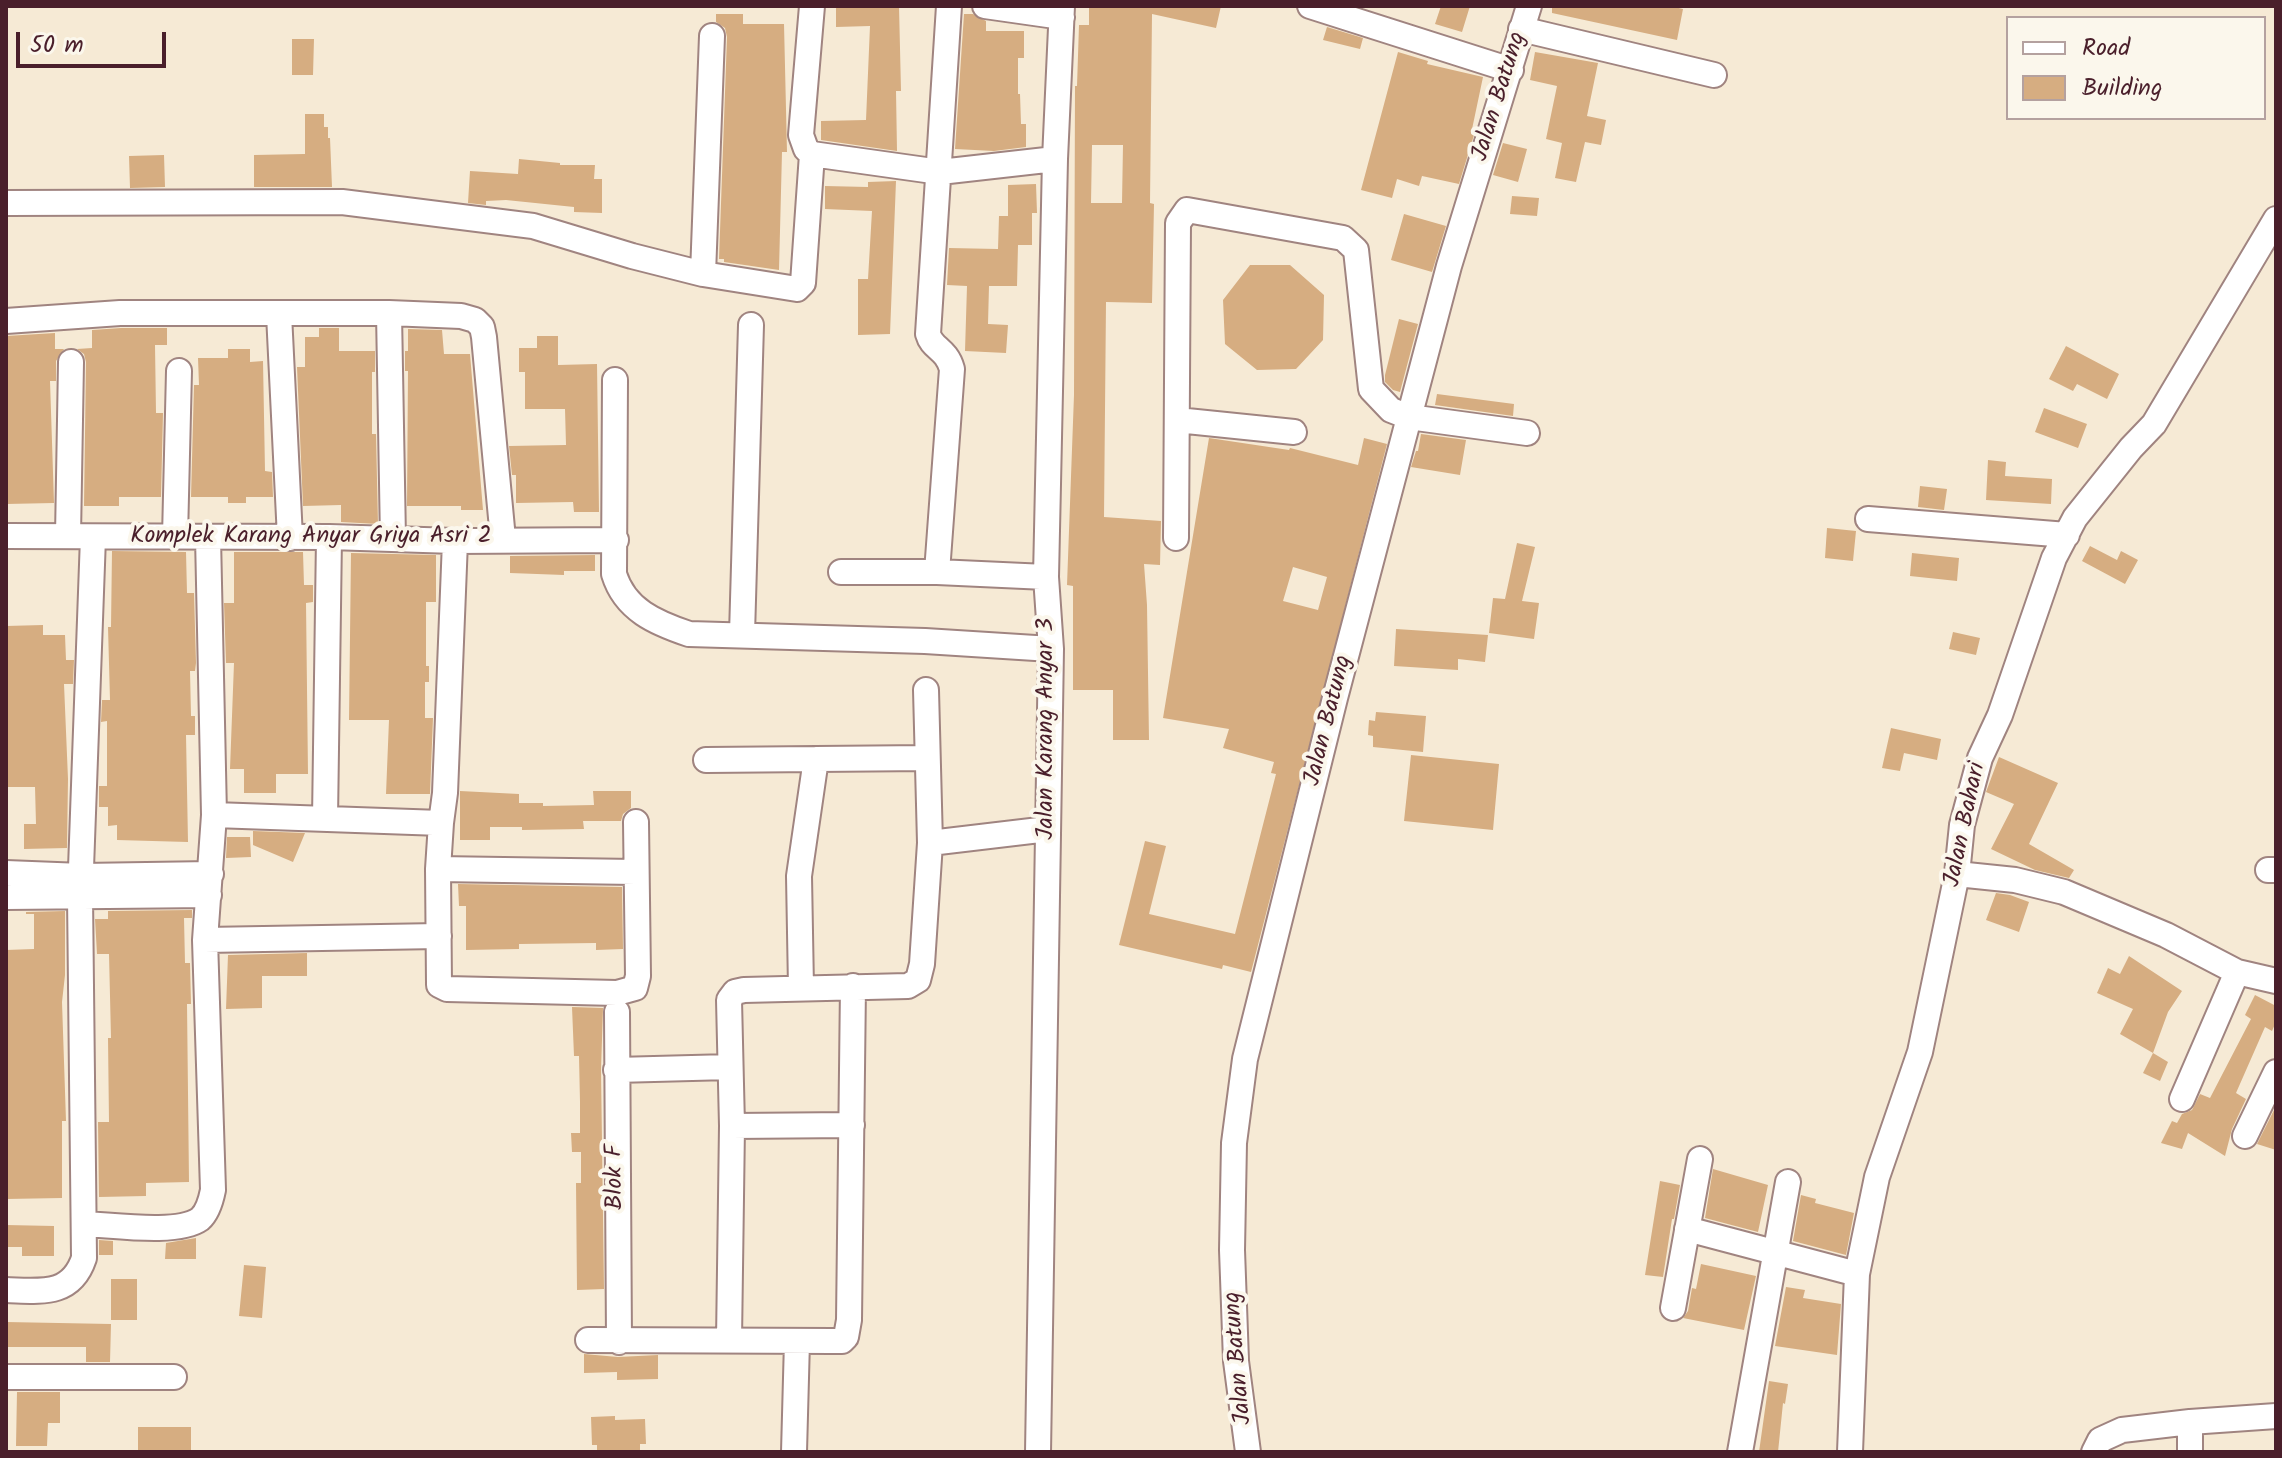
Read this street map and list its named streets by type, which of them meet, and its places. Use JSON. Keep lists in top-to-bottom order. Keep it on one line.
{"streets":{"street":["Jalan Batung","Komplek Karang Anyar Griya Asri 2","Jalan Karang Anyar 3","Jalan Bahari","Blok F"]},"legend":["Road","Building"],"scale_bar":"50 m"}
